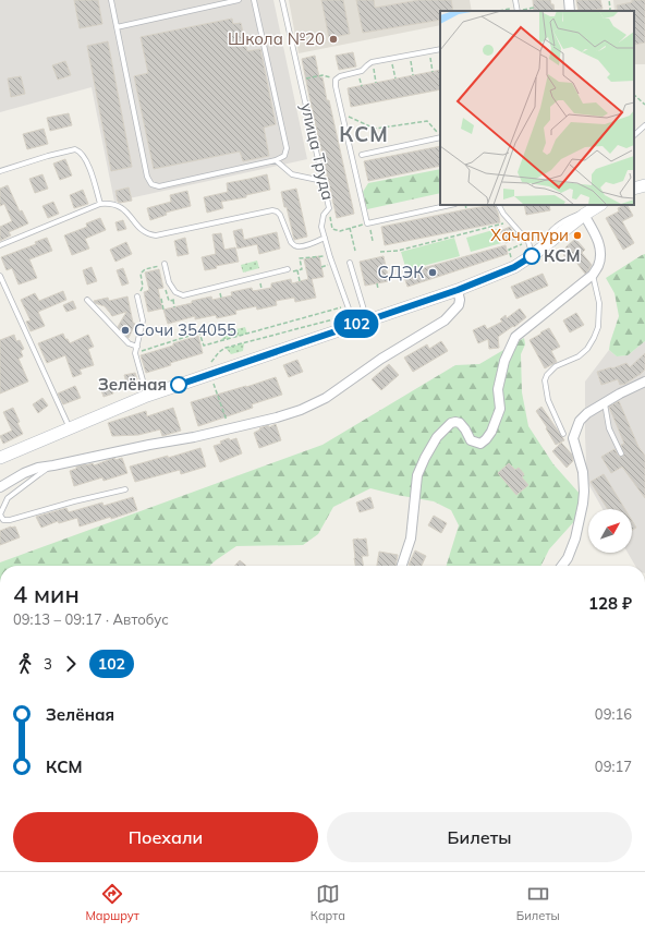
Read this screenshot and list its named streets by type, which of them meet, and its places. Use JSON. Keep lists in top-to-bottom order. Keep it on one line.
{"streets":{"lane":["улица Труда"]},"districts":["КСМ"],"places":["Школа №20","Хачапури","КСМ","СДЭК","Сочи 354055","Зелёная"],"lines":["bus line 102"],"north":"top right","page":{"on_map":"102","heading":["4 мин","09:13 – 09:17 · Автобус","128 ₽"],"legs":["3","102"],"list":[{"name":"Зелёная","value":"09:16"},{"name":"КСМ","value":"09:17"}],"buttons":["Поехали","Билеты"],"tabs":["Маршрут","Карта","Билеты"]}}
